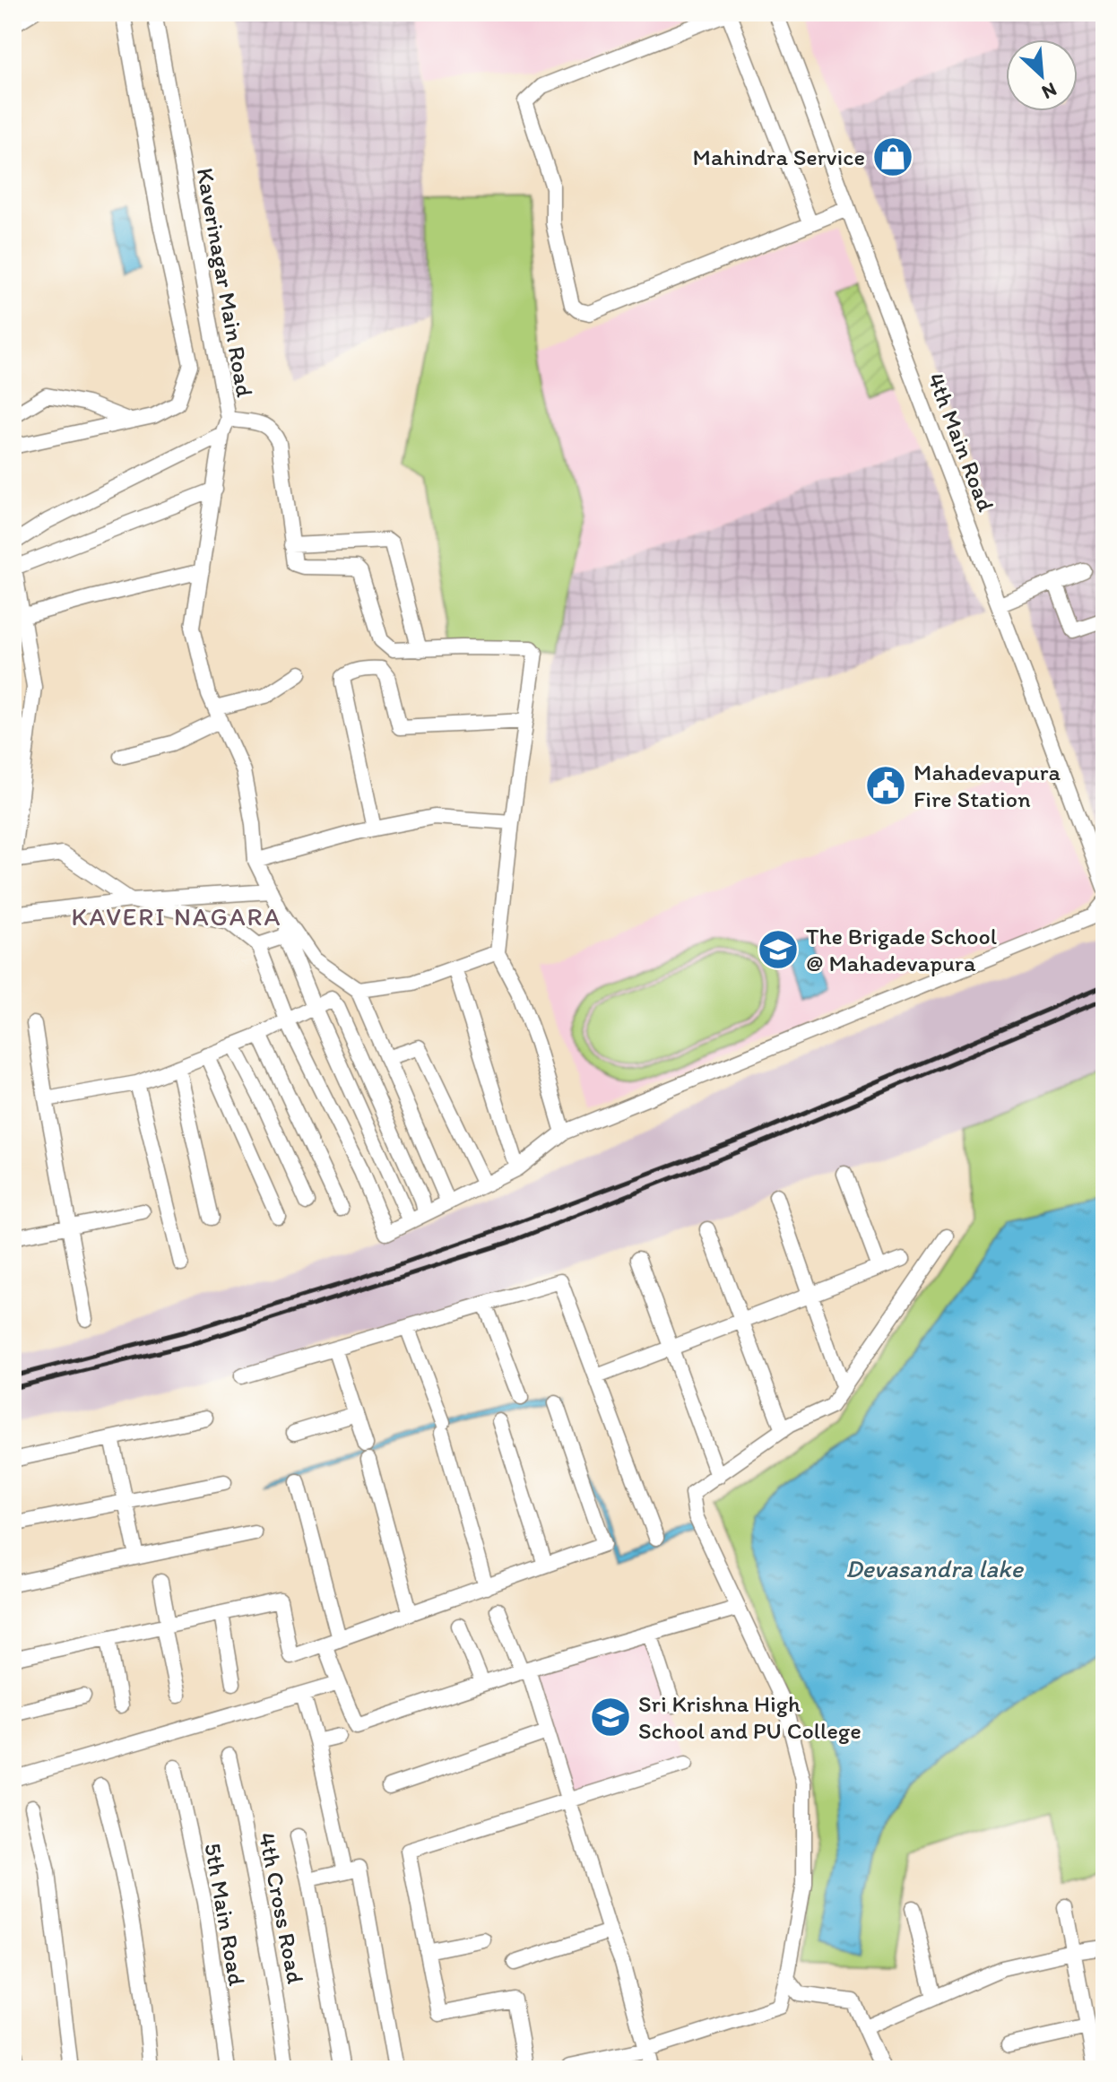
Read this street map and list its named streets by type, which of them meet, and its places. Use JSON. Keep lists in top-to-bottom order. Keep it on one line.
{"streets":{"street":["Kaverinagar Main Road","4th Main Road","4th Cross Road","5th Main Road"]},"districts":["KAVERI NAGARA"],"water":["Devasandra lake"],"places":{"shop":["Mahindra Service"],"public building":["Mahadevapura Fire Station"],"school or university":["The Brigade School @ Mahadevapura","Sri Krishna High School and PU College"]},"north":"bottom right"}
